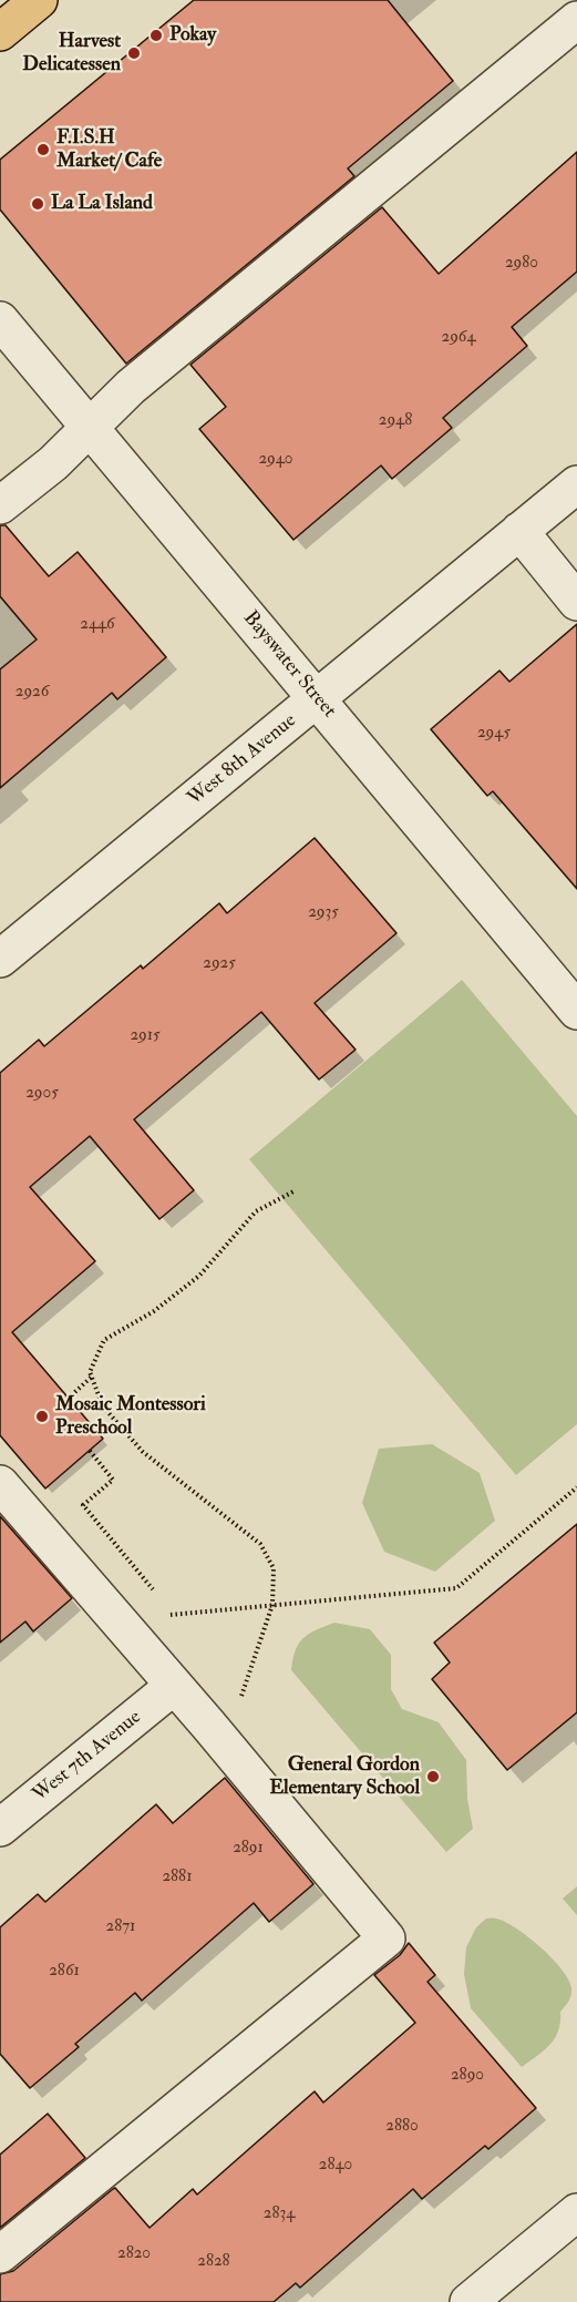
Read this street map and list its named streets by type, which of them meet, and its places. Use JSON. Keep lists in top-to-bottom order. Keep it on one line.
{"streets":{"street":["Bayswater Street","West 8th Avenue","West 7th Avenue"]},"crossings":[["Bayswater Street","West 8th Avenue"]],"places":["Pokay","Harvest Delicatessen","F.I.S.H Market/ Cafe","La La Island","Mosaic Montessori Preschool","General Gordon Elementary School"],"house_numbers":["2980","2964","2948","2940","2446","2926","2945","2935","2925","2915","2905","2891","2881","2871","2861","2890","2880","2840","2834","2820","2828"]}
